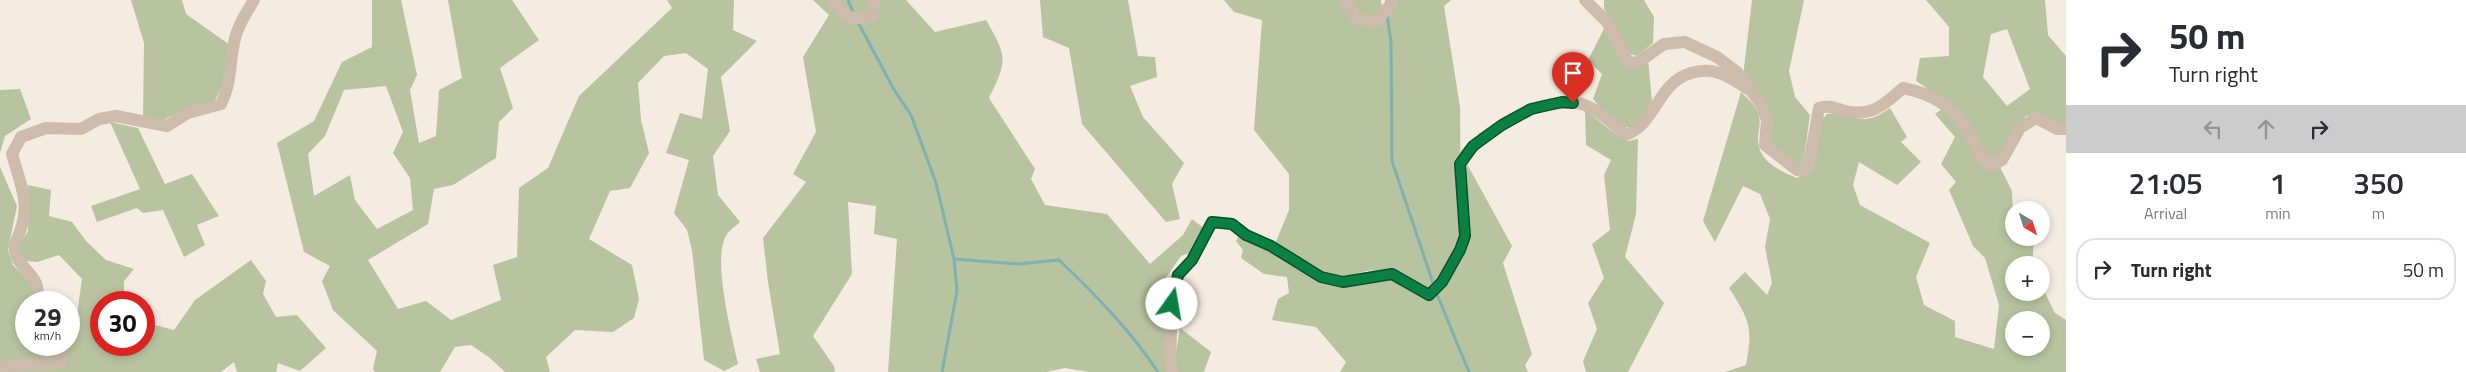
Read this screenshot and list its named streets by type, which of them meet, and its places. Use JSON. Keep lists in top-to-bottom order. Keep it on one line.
{"north":"bottom right","page":{"turn":["50 m","Turn right"],"eta":["21:05","Arrival","1","min","350","m"],"map_buttons":["+","−"],"list":[{"name":"Turn right","value":"50 m"}],"speed":"29 km/h","limit":"30"}}
